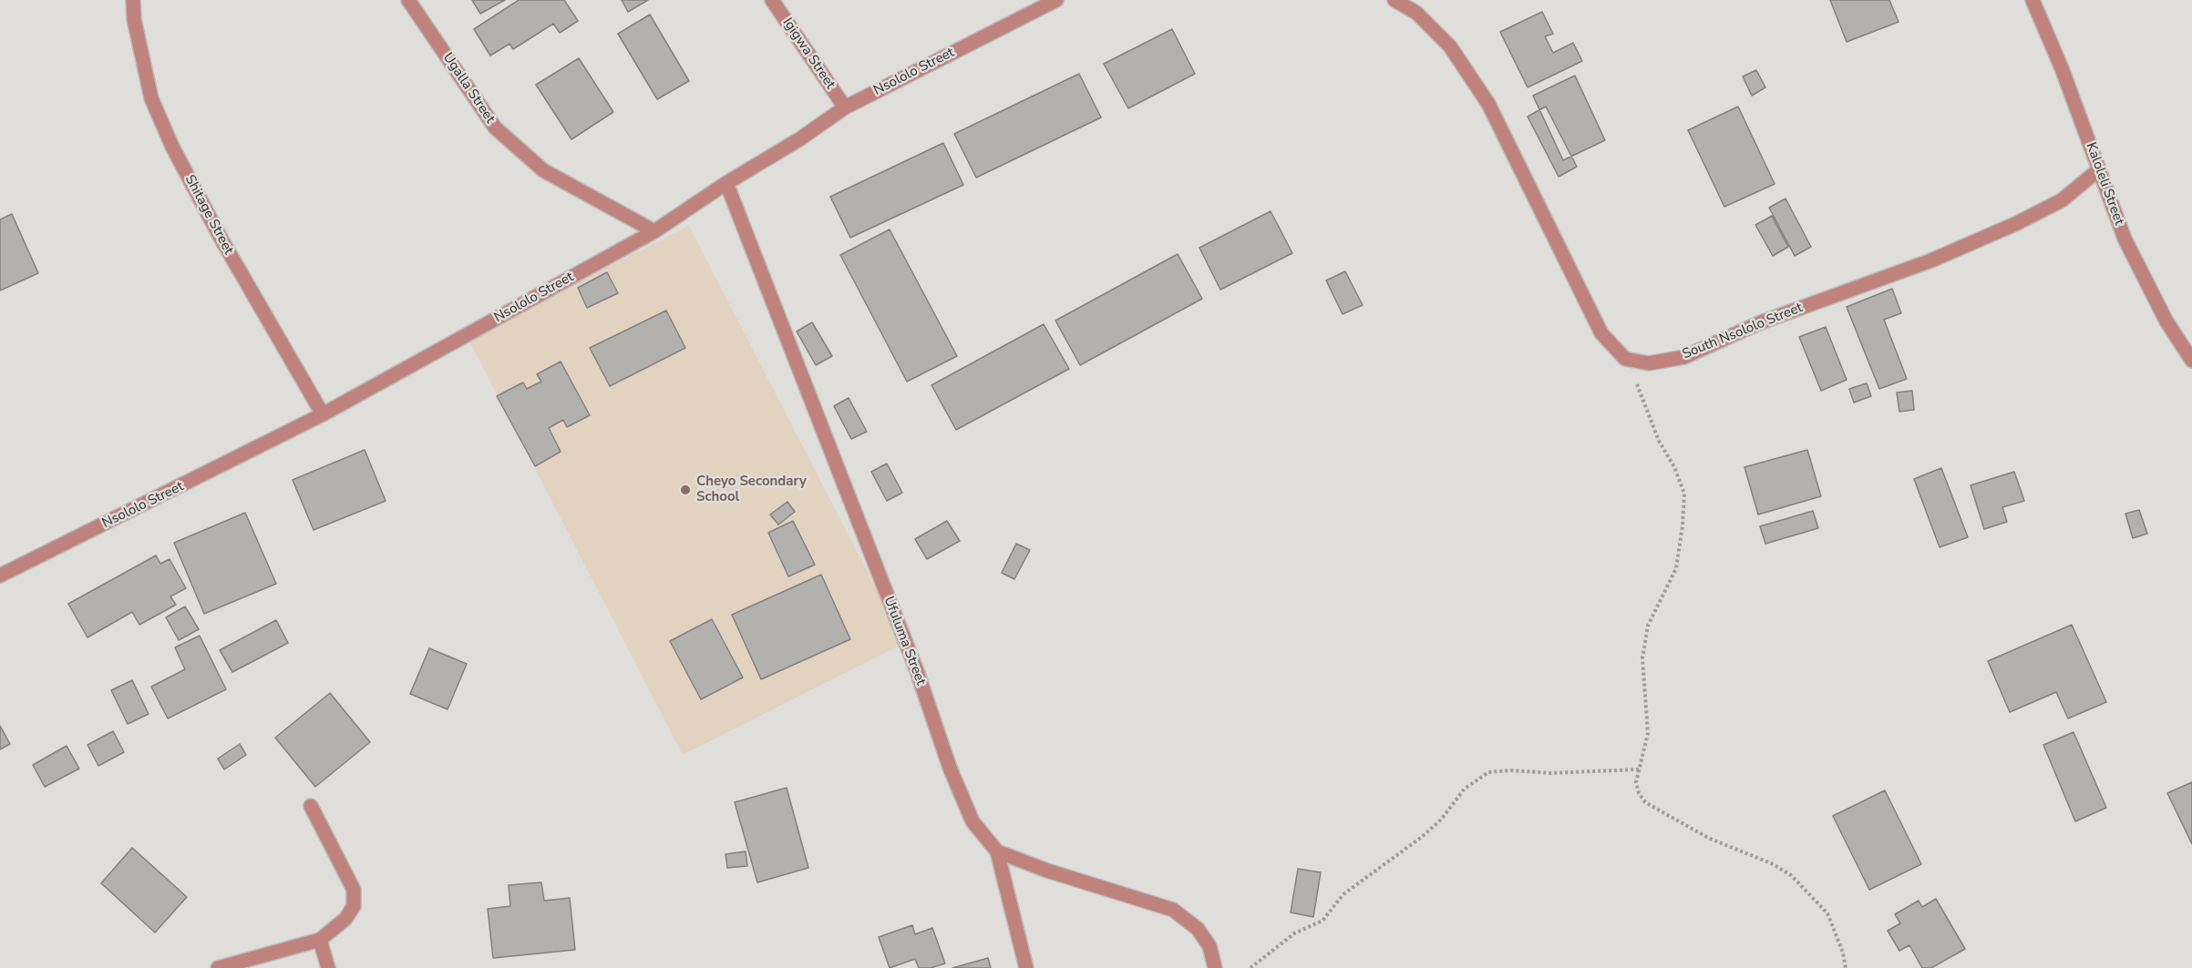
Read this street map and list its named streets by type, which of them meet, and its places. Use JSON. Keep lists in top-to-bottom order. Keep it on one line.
{"streets":{"street":["Igigwa Street","Nsololo Street","Ugalla Street","Kaloleli Street","Shitage Street","South Nsololo Street","Ufuluma Street"]},"crossings":[["Igigwa Street","Nsololo Street"],["Nsololo Street","Ugalla Street"],["Nsololo Street","Shitage Street"],["Nsololo Street","Ufuluma Street"],["Kaloleli Street","South Nsololo Street"]],"places":["Cheyo Secondary School"]}
